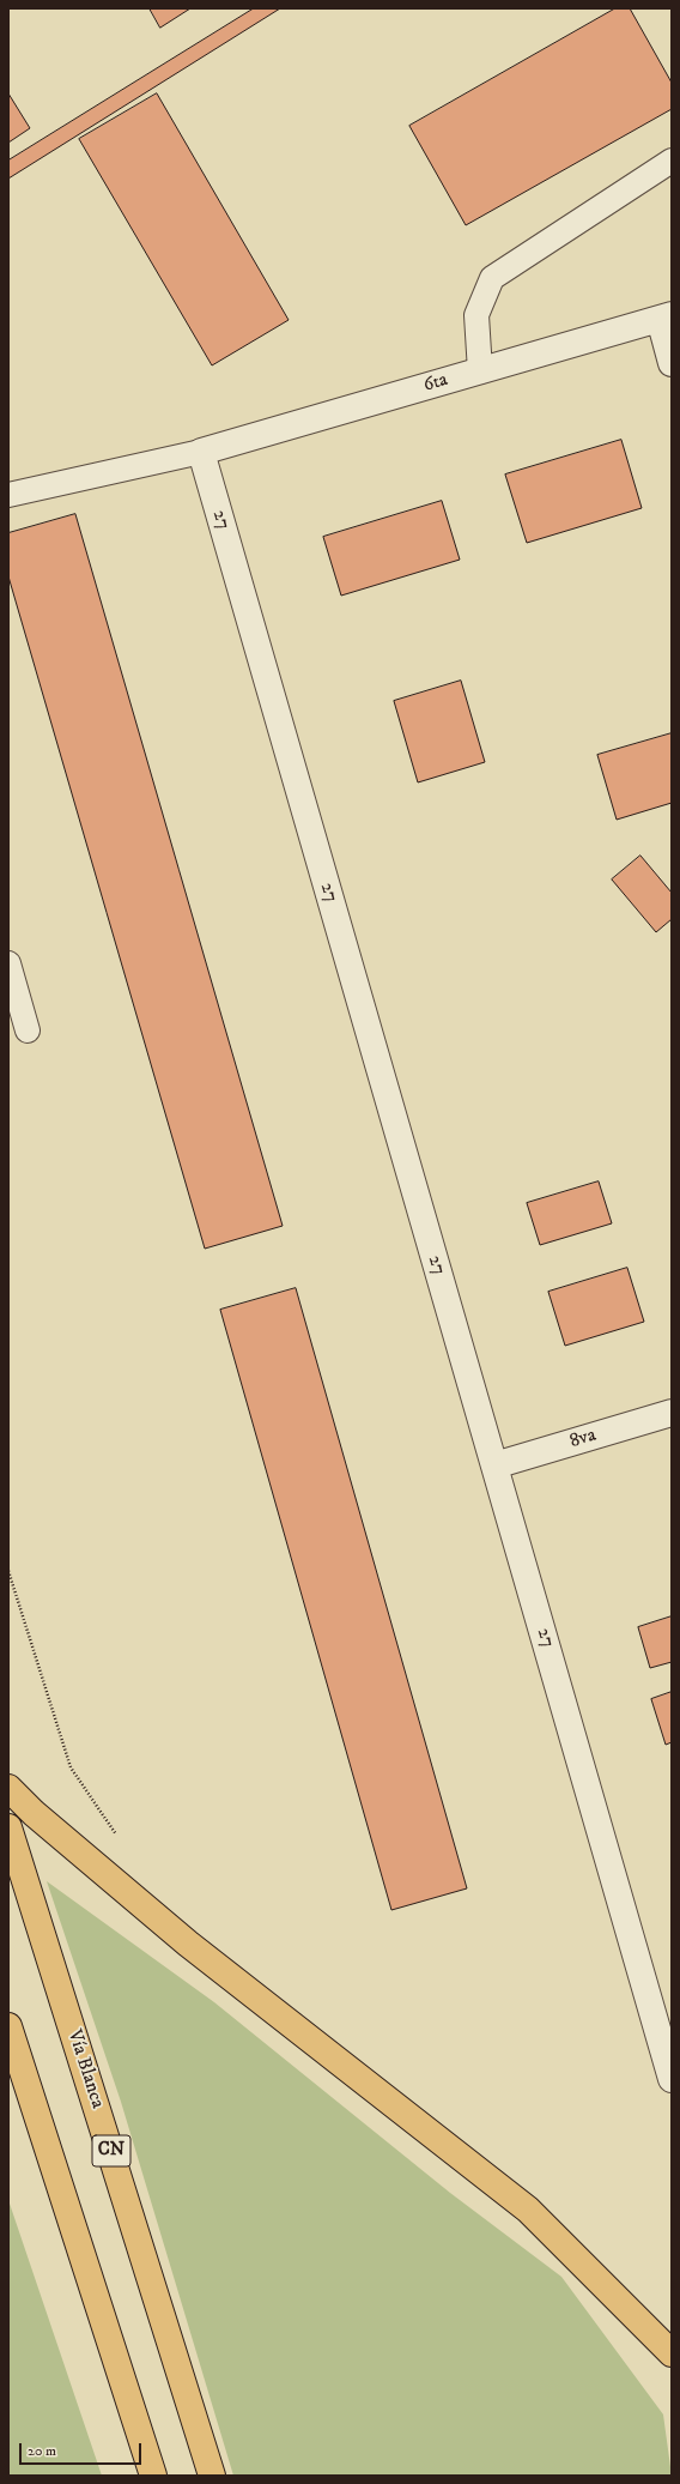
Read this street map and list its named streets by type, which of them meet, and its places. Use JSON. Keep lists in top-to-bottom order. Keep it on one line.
{"streets":{"highway":["Vía Blanca","CN"],"street":["6ta","27","8va"]},"crossings":[["6ta","27"],["27","8va"]],"scale_bar":"20 m"}
